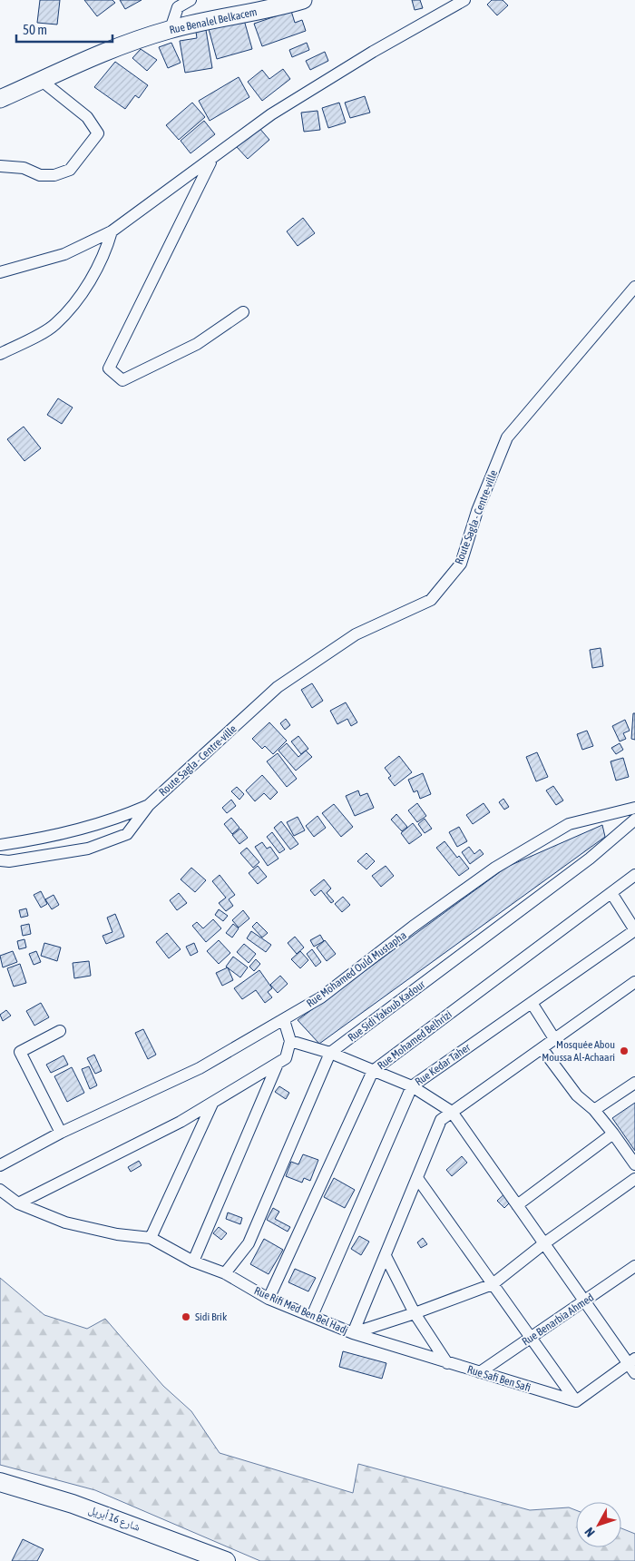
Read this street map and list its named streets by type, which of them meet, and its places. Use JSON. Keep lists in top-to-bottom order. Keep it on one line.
{"streets":{"main road":["شارع 16 أبريل"],"street":["Rue Benalel Belkacem","Route Sagla - Centre-ville","Rue Mohamed Ould Mustapha","Rue Sidi Yakoub Kadour","Rue Mohamed Belhrizi","Rue Kedar Taher","Rue Rifi Med Ben Bel Hadj","Rue Benarbia Ahmed","Rue Safi Ben Safi"]},"crossings":[["Rue Sidi Yakoub Kadour","Rue Rifi Med Ben Bel Hadj"],["Rue Mohamed Belhrizi","Rue Rifi Med Ben Bel Hadj"],["Rue Kedar Taher","Rue Rifi Med Ben Bel Hadj"],["Rue Rifi Med Ben Bel Hadj","Rue Safi Ben Safi"],["Rue Benarbia Ahmed","Rue Safi Ben Safi"]],"places":["Mosquée Abou Moussa Al-Achaari","Sidi Brik"],"scale_bar":"50 m","north":"bottom left"}
